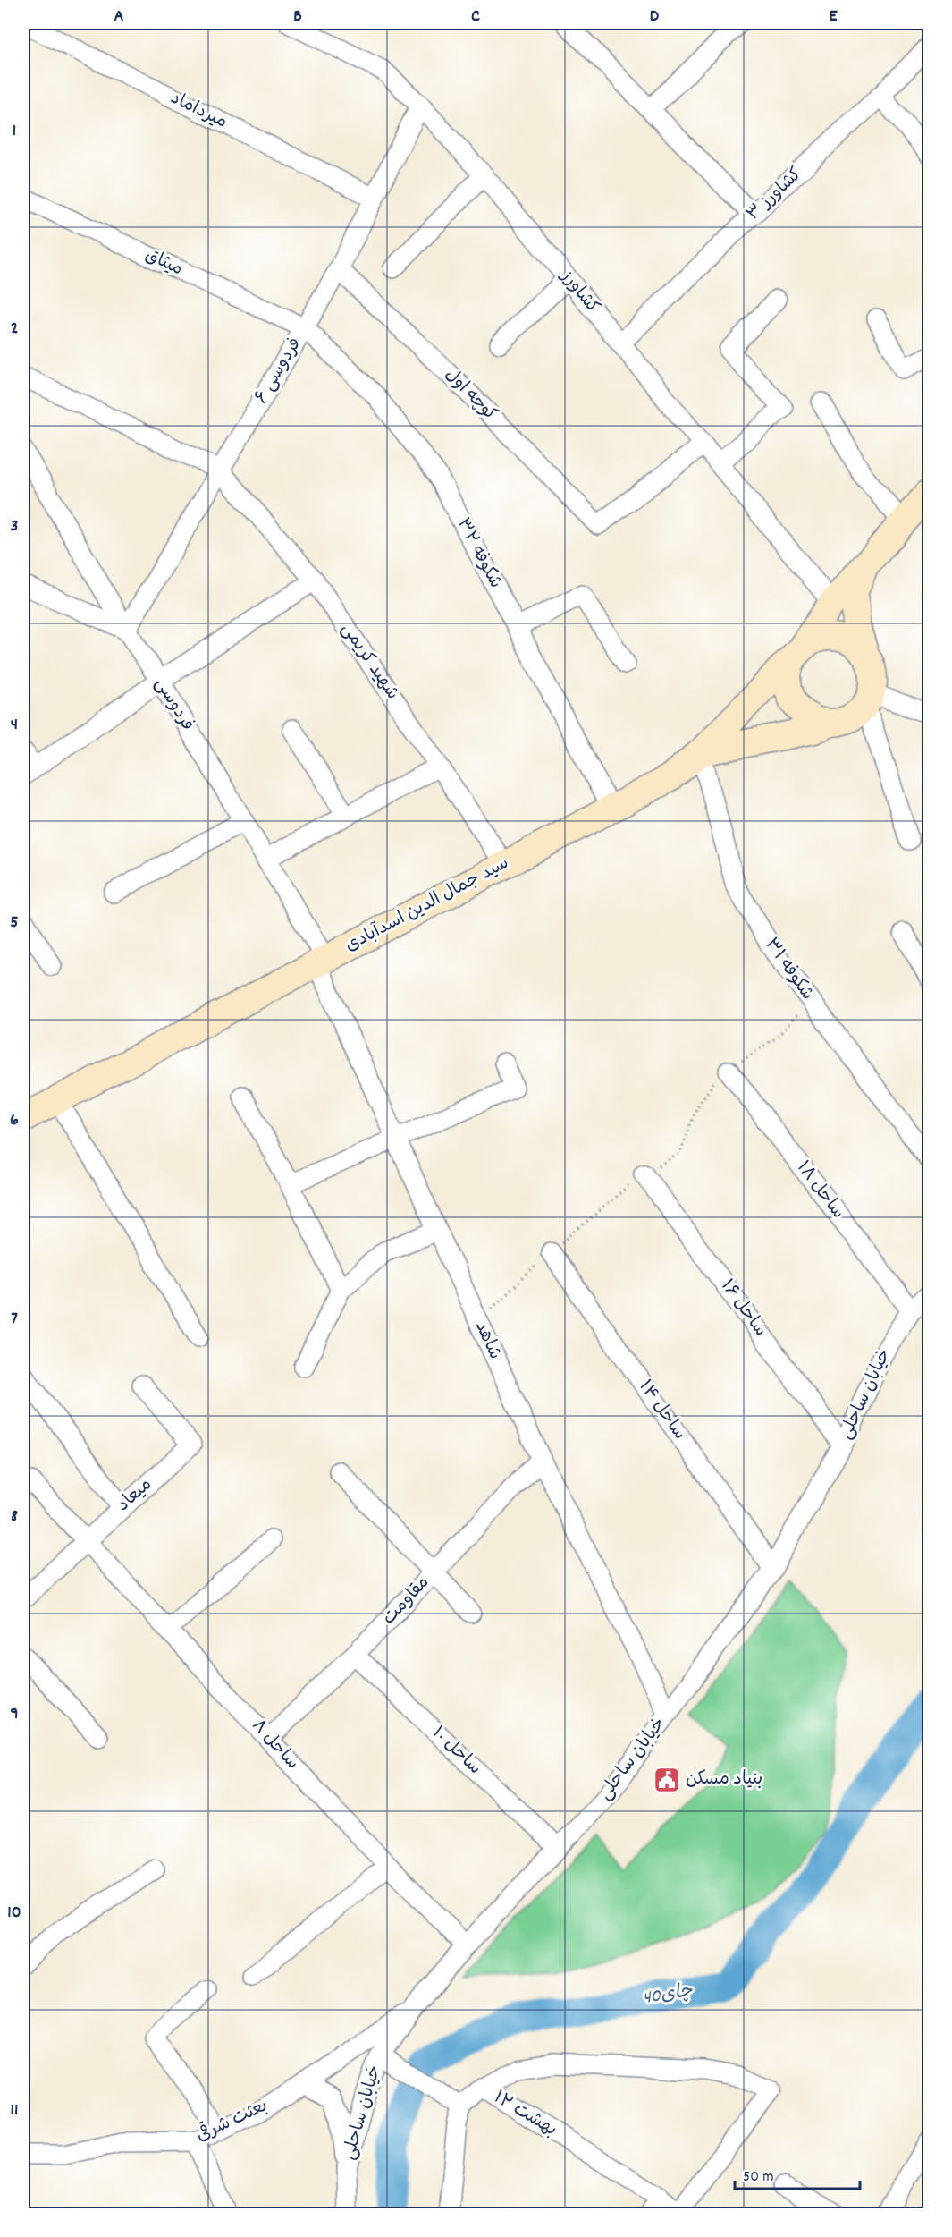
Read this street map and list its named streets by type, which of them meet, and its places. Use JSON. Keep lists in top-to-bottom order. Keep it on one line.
{"streets":{"main road":["سید جمال الدین اسدآبادی"],"street":["میرداماد","کشاورز ۳","میثاق","کشاورز","فردوسی ۶","کوچه اول","شکوفه ۳۲","شهید کریمی","فردوسی","شکوفه ۳۱","ساحل ۱۸","ساحل ۱۶","شاهد","خیابان ساحلی","ساحل ۱۴","میعاد","مقاومت","ساحل ۸","ساحل ۱۰","بهشت ۱۲","بعثت شرقی"]},"crossings":[["میرداماد","فردوسی ۶"],["کشاورز ۳","کشاورز"],["میثاق","فردوسی ۶"],["میثاق","شکوفه ۳۲"],["کشاورز","فردوسی ۶"],["کشاورز","کوچه اول"],["فردوسی ۶","کوچه اول"],["فردوسی ۶","شکوفه ۳۲"],["فردوسی ۶","شهید کریمی"],["فردوسی ۶","فردوسی"],["شکوفه ۳۲","سید جمال الدین اسدآبادی"],["شهید کریمی","سید جمال الدین اسدآبادی"],["فردوسی","سید جمال الدین اسدآبادی"],["فردوسی","شاهد"],["سید جمال الدین اسدآبادی","شکوفه ۳۱"],["سید جمال الدین اسدآبادی","شاهد"],["ساحل ۱۸","خیابان ساحلی"],["ساحل ۱۶","خیابان ساحلی"],["شاهد","خیابان ساحلی"],["شاهد","مقاومت"],["خیابان ساحلی","ساحل ۱۴"],["خیابان ساحلی","ساحل ۸"],["خیابان ساحلی","ساحل ۱۰"],["خیابان ساحلی","بعثت شرقی"],["میعاد","ساحل ۸"],["مقاومت","ساحل ۸"],["مقاومت","ساحل ۱۰"]],"water":["40چای"],"places":{"public building":["بنیاد مسکن"]},"scale_bar":"50 m","grid":{"columns":["A","B","C","D","E"],"rows":["1","2","3","4","5","6","7","8","9","10","11"]}}
